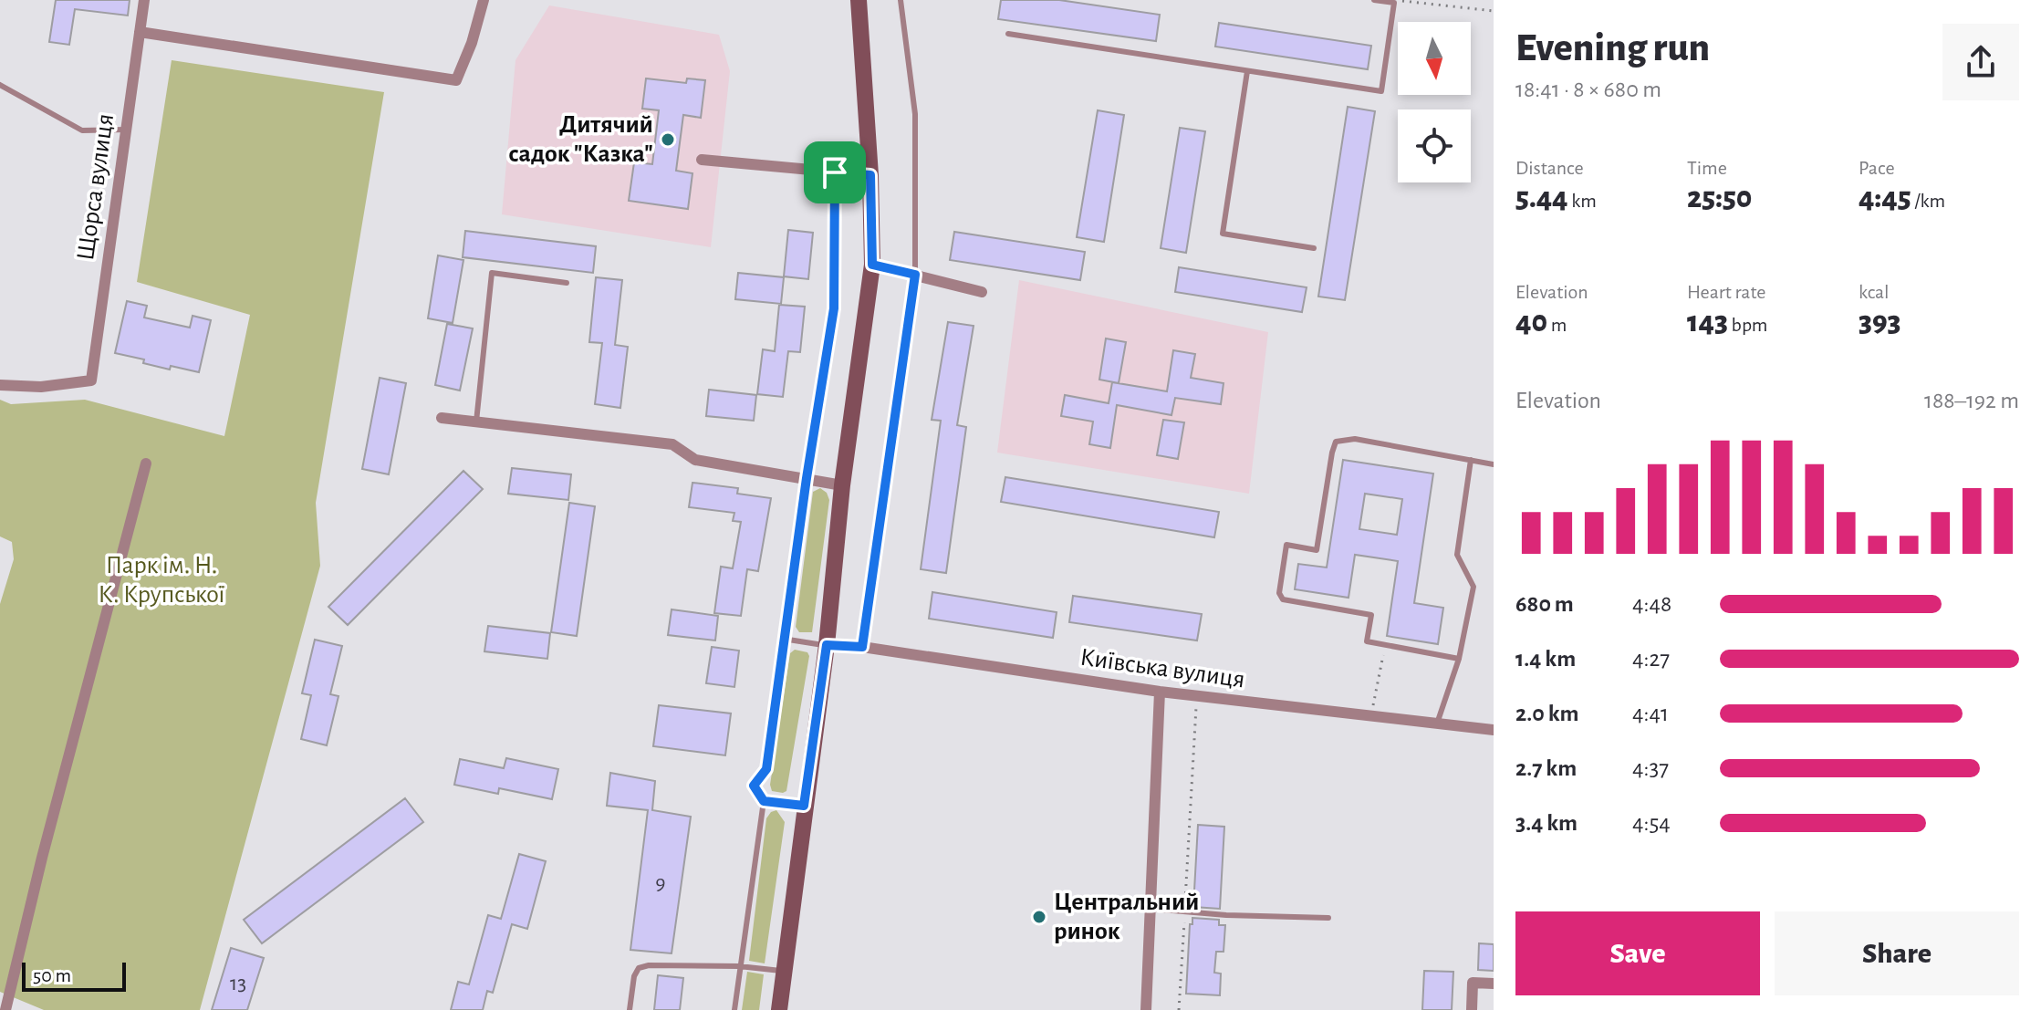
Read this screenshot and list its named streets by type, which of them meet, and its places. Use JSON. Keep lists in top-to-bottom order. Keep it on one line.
{"streets":{"street":["Щорса вулиця","Київська вулиця"]},"parks":["Парк ім. Н. К. Крупської"],"places":["Дитячий садок \"Казка\"","Центральний ринок"],"house_numbers":["9","13"],"scale_bar":"50 m","north":"bottom","page":{"heading":["Evening run","18:41 · 8 × 680 m"],"stats":[["Distance","5.44 km"],["Time","25:50"],["Pace","4:45 /km"],["Elevation","40 m"],["Heart rate","143 bpm"],["kcal","393"]],"chart":["Elevation","188–192 m"],"list":[{"name":"680 m","note":"4:48"},{"name":"1.4 km","note":"4:27"},{"name":"2.0 km","note":"4:41"},{"name":"2.7 km","note":"4:37"},{"name":"3.4 km","note":"4:54"}],"buttons":["Save","Share"],"scale":"50 m"}}
